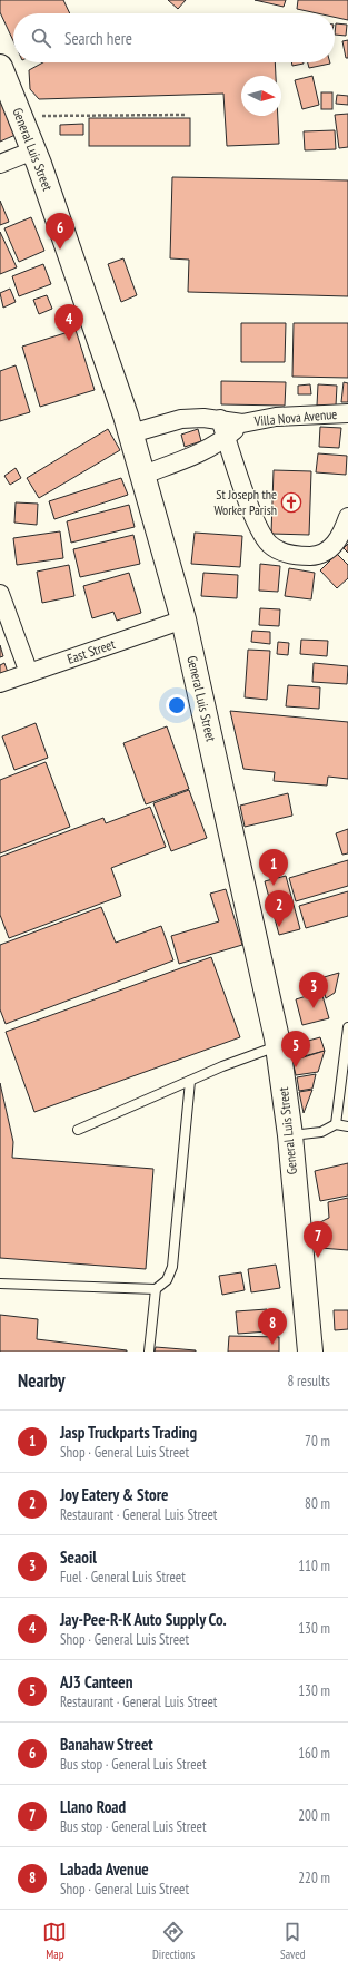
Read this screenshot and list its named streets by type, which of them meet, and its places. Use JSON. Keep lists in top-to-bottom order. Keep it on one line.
{"streets":{"main road":["General Luis Street"],"street":["Villa Nova Avenue","East Street"]},"crossings":[["General Luis Street","Villa Nova Avenue"],["General Luis Street","East Street"]],"places":{"church":["St Joseph the Worker Parish"]},"north":"right","page":{"search":"Search here","pins":["6","4","1","2","3","5","7","8"],"heading":["Nearby","8 results"],"list":[{"mark":"1","name":"Jasp Truckparts Trading","note":"Shop · General Luis Street","value":"70 m"},{"mark":"2","name":"Joy Eatery & Store","note":"Restaurant · General Luis Street","value":"80 m"},{"mark":"3","name":"Seaoil","note":"Fuel · General Luis Street","value":"110 m"},{"mark":"4","name":"Jay-Pee-R-K Auto Supply Co.","note":"Shop · General Luis Street","value":"130 m"},{"mark":"5","name":"AJ3 Canteen","note":"Restaurant · General Luis Street","value":"130 m"},{"mark":"6","name":"Banahaw Street","note":"Bus stop · General Luis Street","value":"160 m"},{"mark":"7","name":"Llano Road","note":"Bus stop · General Luis Street","value":"200 m"},{"mark":"8","name":"Labada Avenue","note":"Shop · General Luis Street","value":"220 m"}],"nav":["Map","Directions","Saved"]}}
